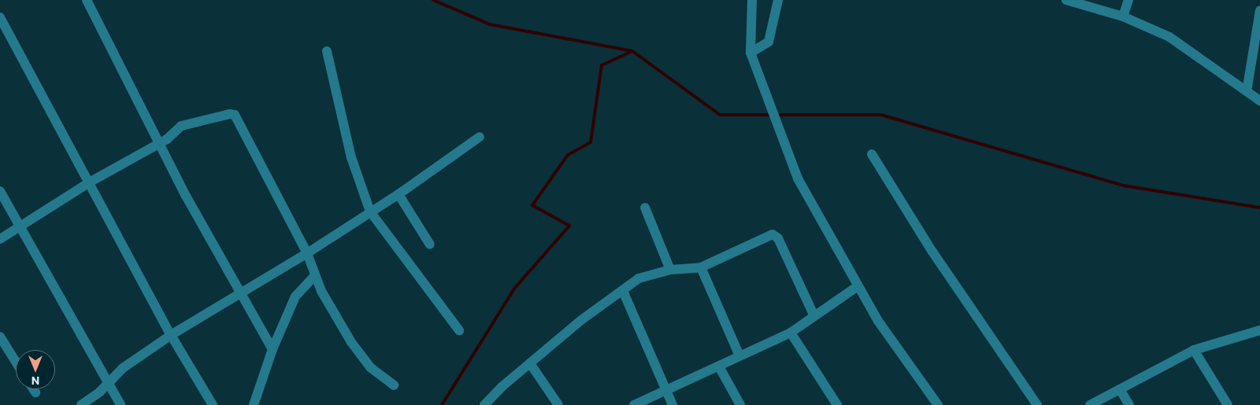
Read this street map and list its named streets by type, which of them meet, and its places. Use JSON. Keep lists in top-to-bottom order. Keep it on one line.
{"north":"bottom"}
